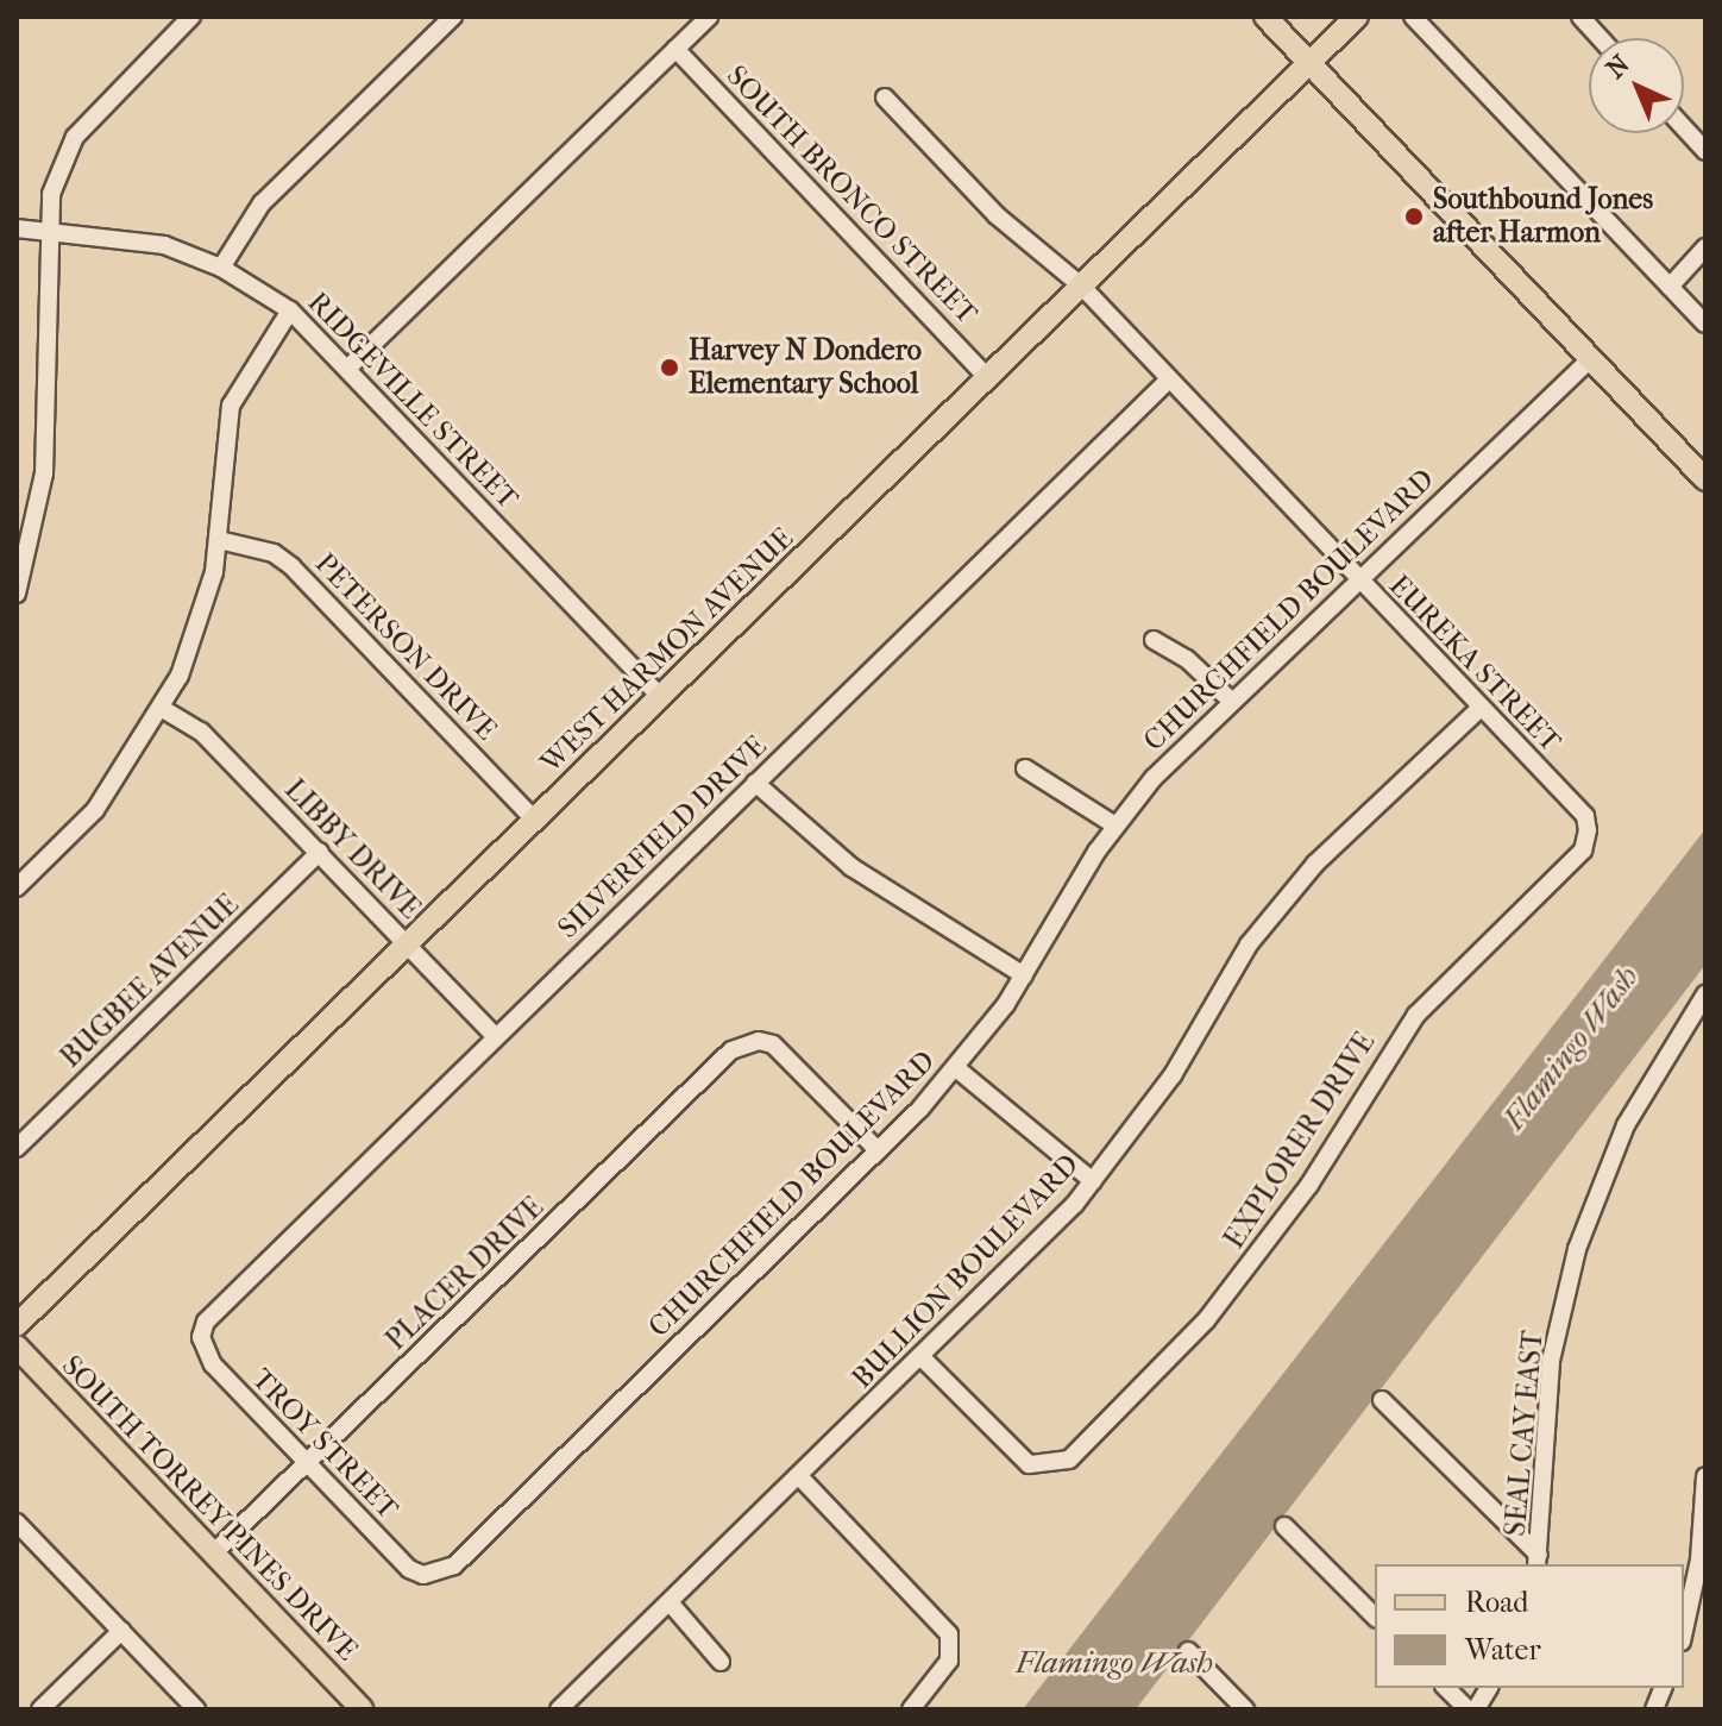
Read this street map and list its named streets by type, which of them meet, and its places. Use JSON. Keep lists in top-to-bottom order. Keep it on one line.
{"streets":{"main road":["WEST HARMON AVENUE","SOUTH TORREY PINES DRIVE"],"street":["SOUTH BRONCO STREET","RIDGEVILLE STREET","CHURCHFIELD BOULEVARD","PETERSON DRIVE","EUREKA STREET","SILVERFIELD DRIVE","LIBBY DRIVE","BUGBEE AVENUE","EXPLORER DRIVE","BULLION BOULEVARD","PLACER DRIVE","SEAL CAY EAST","TROY STREET"]},"crossings":[["SOUTH BRONCO STREET","WEST HARMON AVENUE"],["RIDGEVILLE STREET","WEST HARMON AVENUE"],["CHURCHFIELD BOULEVARD","EUREKA STREET"],["CHURCHFIELD BOULEVARD","PLACER DRIVE"],["CHURCHFIELD BOULEVARD","TROY STREET"],["PETERSON DRIVE","WEST HARMON AVENUE"],["WEST HARMON AVENUE","EUREKA STREET"],["WEST HARMON AVENUE","LIBBY DRIVE"],["EUREKA STREET","SILVERFIELD DRIVE"],["EUREKA STREET","EXPLORER DRIVE"],["EUREKA STREET","BULLION BOULEVARD"],["SILVERFIELD DRIVE","LIBBY DRIVE"],["SILVERFIELD DRIVE","TROY STREET"],["LIBBY DRIVE","BUGBEE AVENUE"],["EXPLORER DRIVE","BULLION BOULEVARD"],["PLACER DRIVE","TROY STREET"],["PLACER DRIVE","SOUTH TORREY PINES DRIVE"]],"water":["Flamingo Wash"],"places":["Southbound Jones after Harmon","Harvey N Dondero Elementary School"],"legend":["Road","Water"],"north":"top left"}
